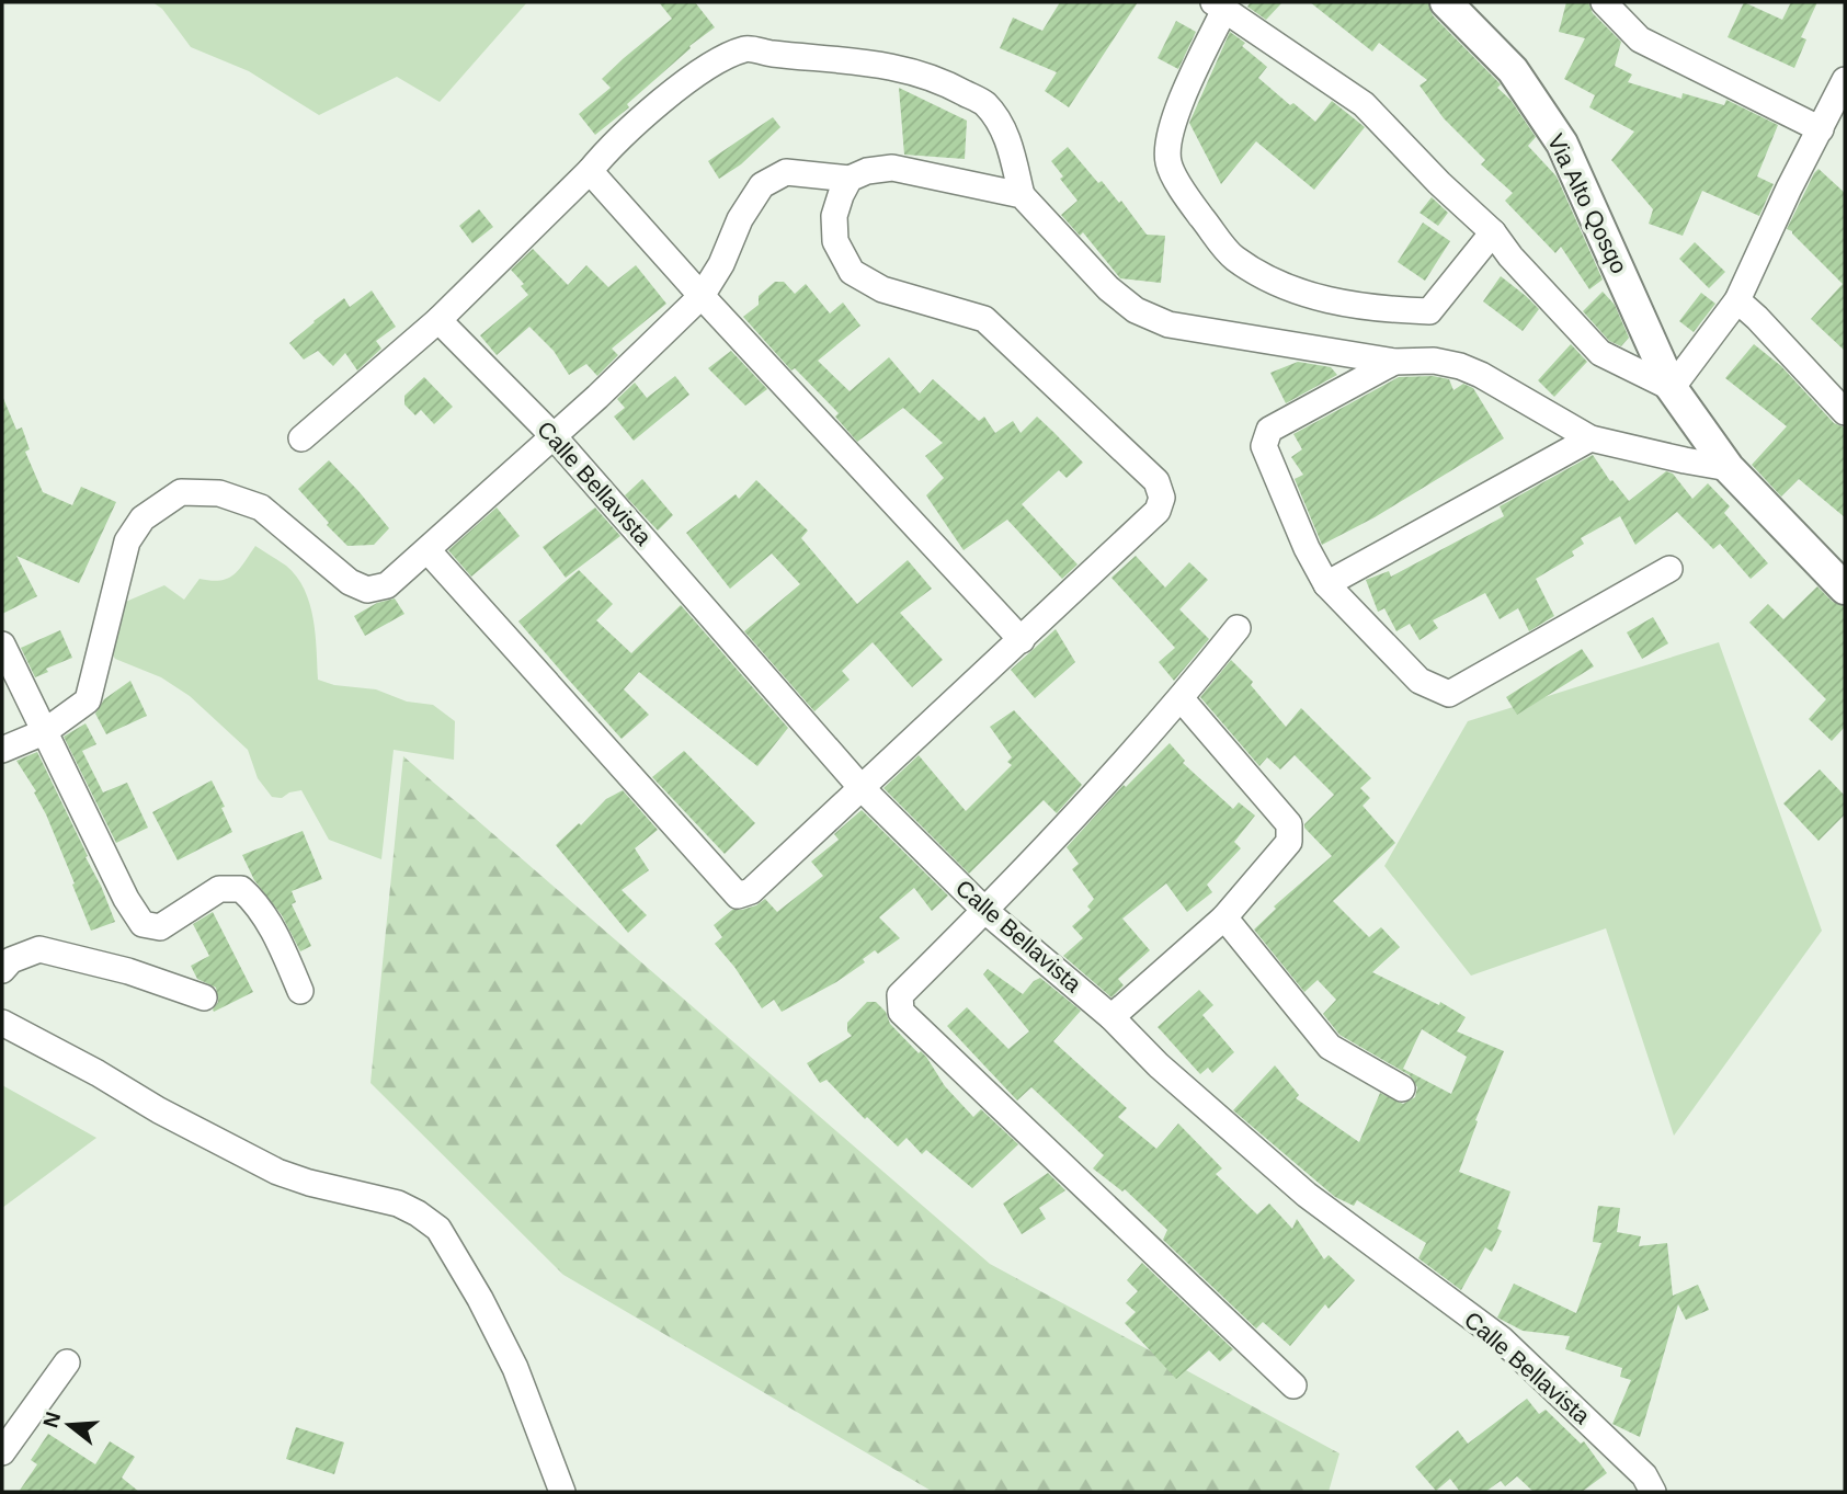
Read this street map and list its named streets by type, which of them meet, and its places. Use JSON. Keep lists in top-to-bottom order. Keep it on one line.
{"streets":{"street":["Via Alto Qosqo","Calle Bellavista"]},"north":"left"}
